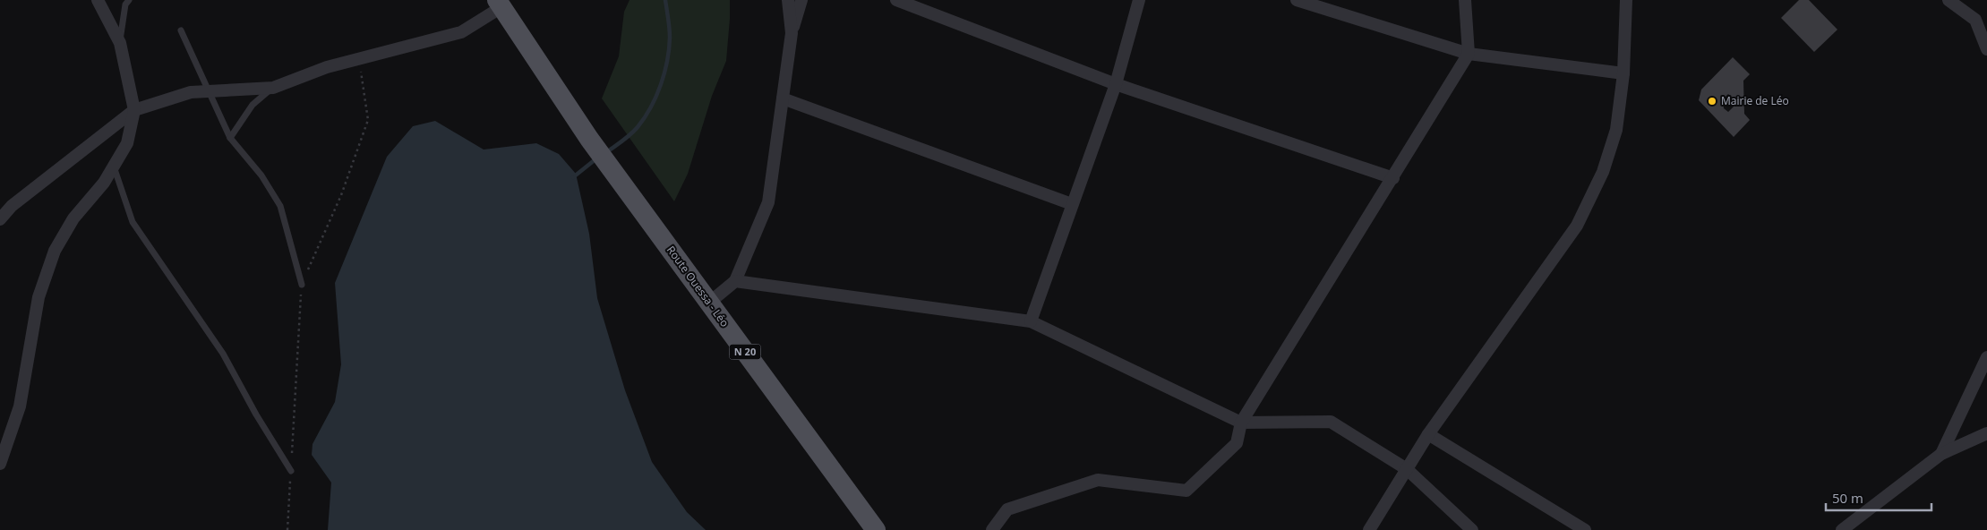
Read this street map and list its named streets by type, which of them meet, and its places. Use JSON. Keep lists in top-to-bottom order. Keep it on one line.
{"streets":{"main road":["Route Ouessa - Léo","N 20"]},"places":["Mairie de Léo"],"scale_bar":"50 m"}
